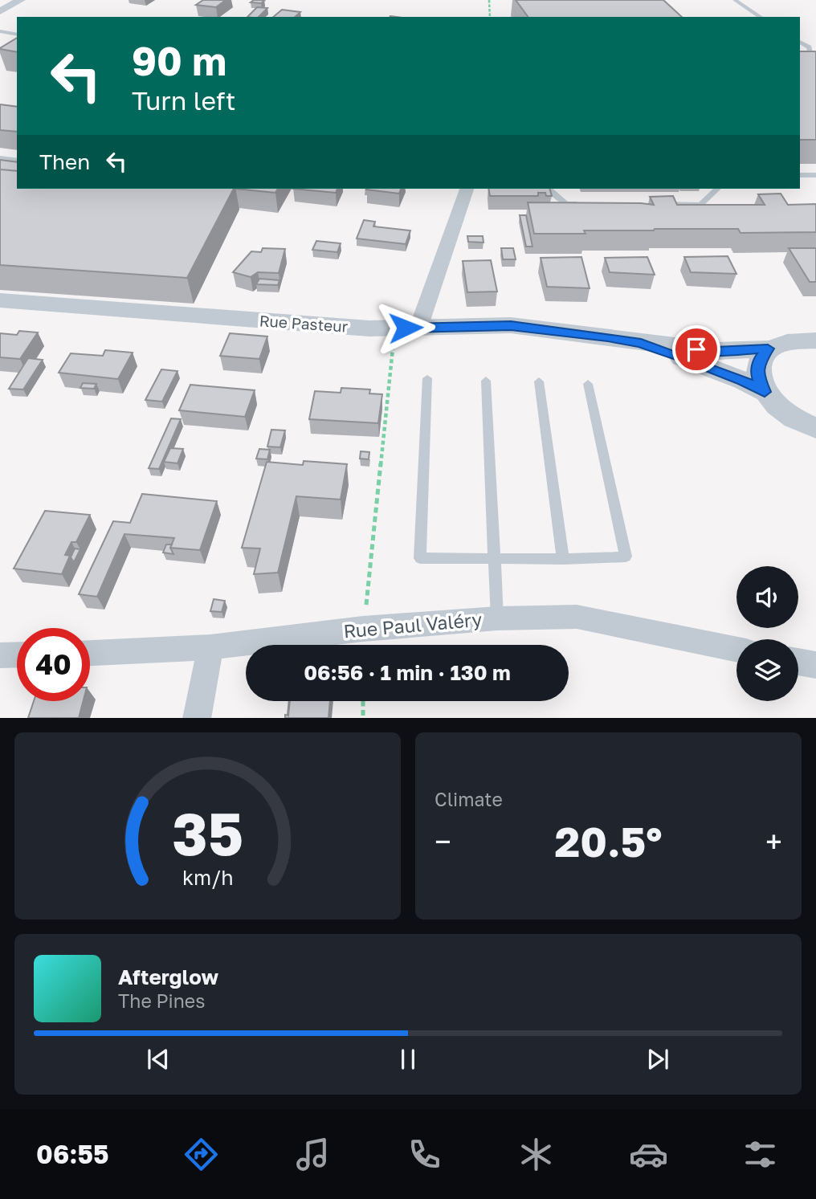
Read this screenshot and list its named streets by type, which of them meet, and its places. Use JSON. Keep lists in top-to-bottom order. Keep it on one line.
{"streets":{"street":["Rue Pasteur","Rue Paul Valéry"]},"page":{"turn":["90 m","Turn left"],"then":"Then","limit":"40","trip":"06:56 · 1 min · 130 m","tile":"Climate","heat":["−","20.5°","+"],"song":["Afterglow","The Pines"],"tabs":"06:55","gauge":["35","km/h"]}}
